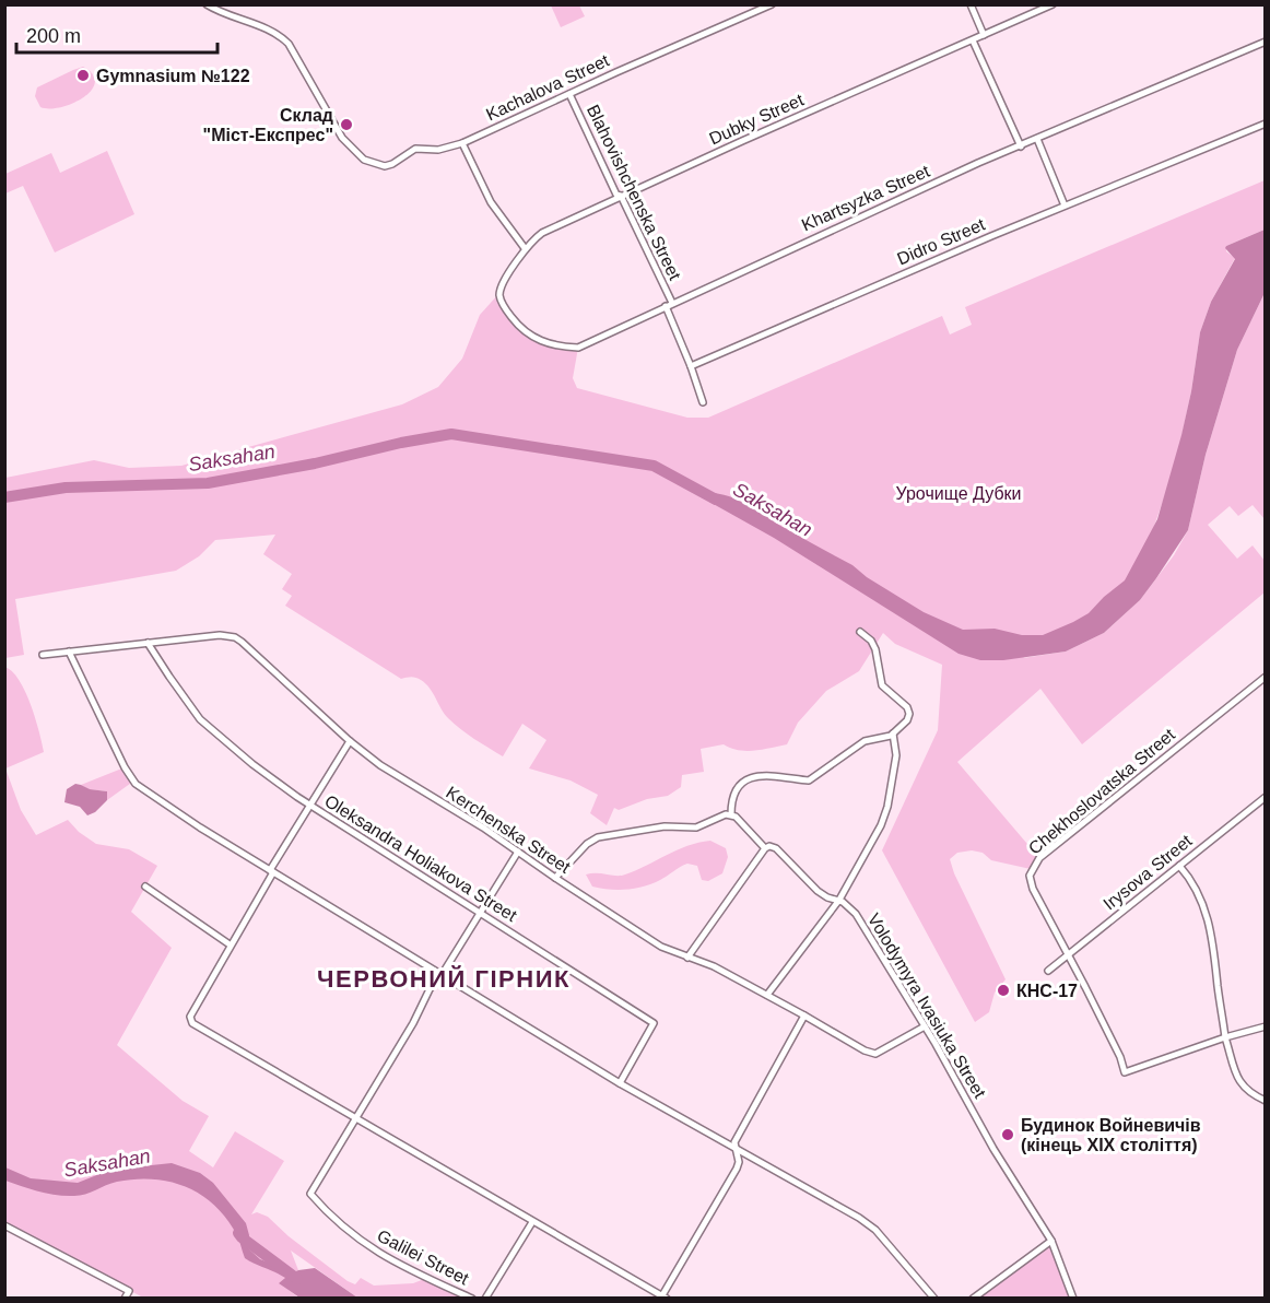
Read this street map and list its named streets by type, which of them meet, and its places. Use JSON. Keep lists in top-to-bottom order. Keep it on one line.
{"streets":{"street":["Kachalova Street","Dubky Street","Blahovishchenska Street","Khartsyzka Street","Didro Street","Chekhoslovatska Street","Kerchenska Street","Oleksandra Holiakova Street","Irysova Street","Volodymyra Ivasiuka Street","Galilei Street"]},"crossings":[["Kachalova Street","Blahovishchenska Street"],["Dubky Street","Blahovishchenska Street"],["Dubky Street","Khartsyzka Street"],["Blahovishchenska Street","Khartsyzka Street"],["Chekhoslovatska Street","Irysova Street"],["Kerchenska Street","Oleksandra Holiakova Street"],["Kerchenska Street","Volodymyra Ivasiuka Street"],["Kerchenska Street","Galilei Street"],["Oleksandra Holiakova Street","Galilei Street"]],"districts":["ЧЕРВОНИЙ ГІРНИК"],"water":["Saksahan"],"parks":["Урочище Дубки"],"places":["Gymnasium №122","Склад \"Міст-Експрес\"","КНС-17","Будинок Войневичів (кінець ХІХ століття)"],"scale_bar":"200 m"}
